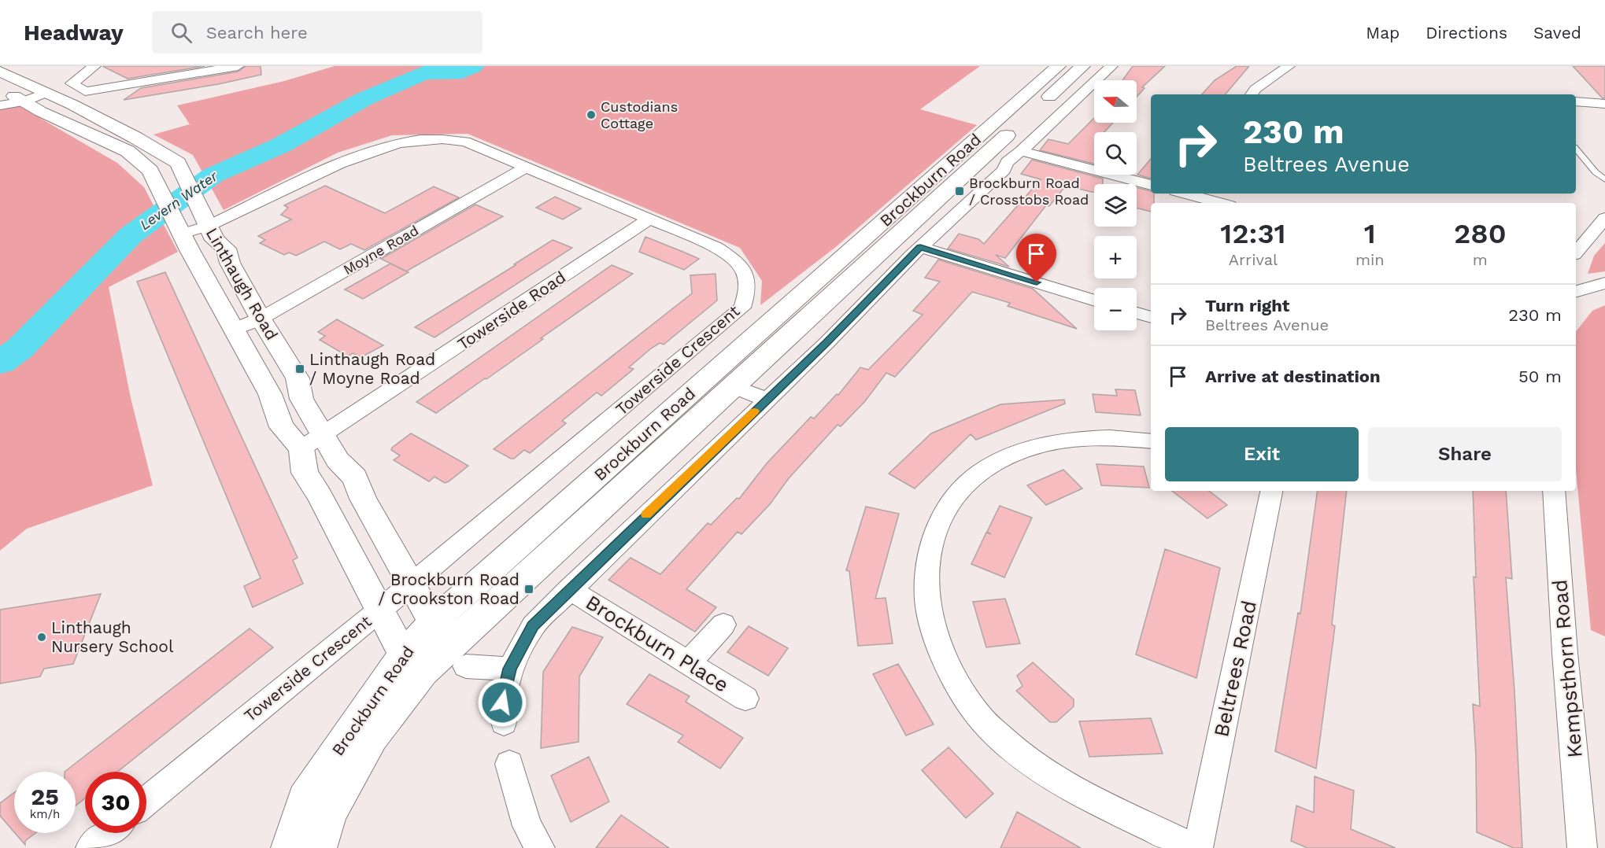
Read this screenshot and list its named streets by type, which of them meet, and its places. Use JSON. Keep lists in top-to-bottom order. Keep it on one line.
{"streets":{"street":["Brockburn Road","Moyne Road","Linthaugh Road","Towerside Road","Towerside Crescent","Brockburn Place","Beltrees Road","Kempsthorn Road"]},"crossings":[["Brockburn Road","Linthaugh Road"],["Moyne Road","Linthaugh Road"],["Moyne Road","Towerside Crescent"],["Linthaugh Road","Towerside Road"],["Linthaugh Road","Towerside Crescent"],["Towerside Road","Towerside Crescent"]],"water":["Levern Water"],"places":{"other":["Custodians Cottage","Linthaugh Nursery School"],"transit":["Brockburn Road / Crosstobs Road","Linthaugh Road / Moyne Road","Brockburn Road / Crookston Road"]},"north":"left","page":{"header":"Headway","search":"Search here","nav":["Map","Directions","Saved"],"map_buttons":["+","−"],"turn":["230 m","Beltrees Avenue"],"eta":["12:31","Arrival","1","min","280","m"],"list":[{"name":"Turn right","note":"Beltrees Avenue","value":"230 m"},{"name":"Arrive at destination","value":"50 m"}],"buttons":["Exit","Share"],"speed":"25 km/h","limit":"30"}}
